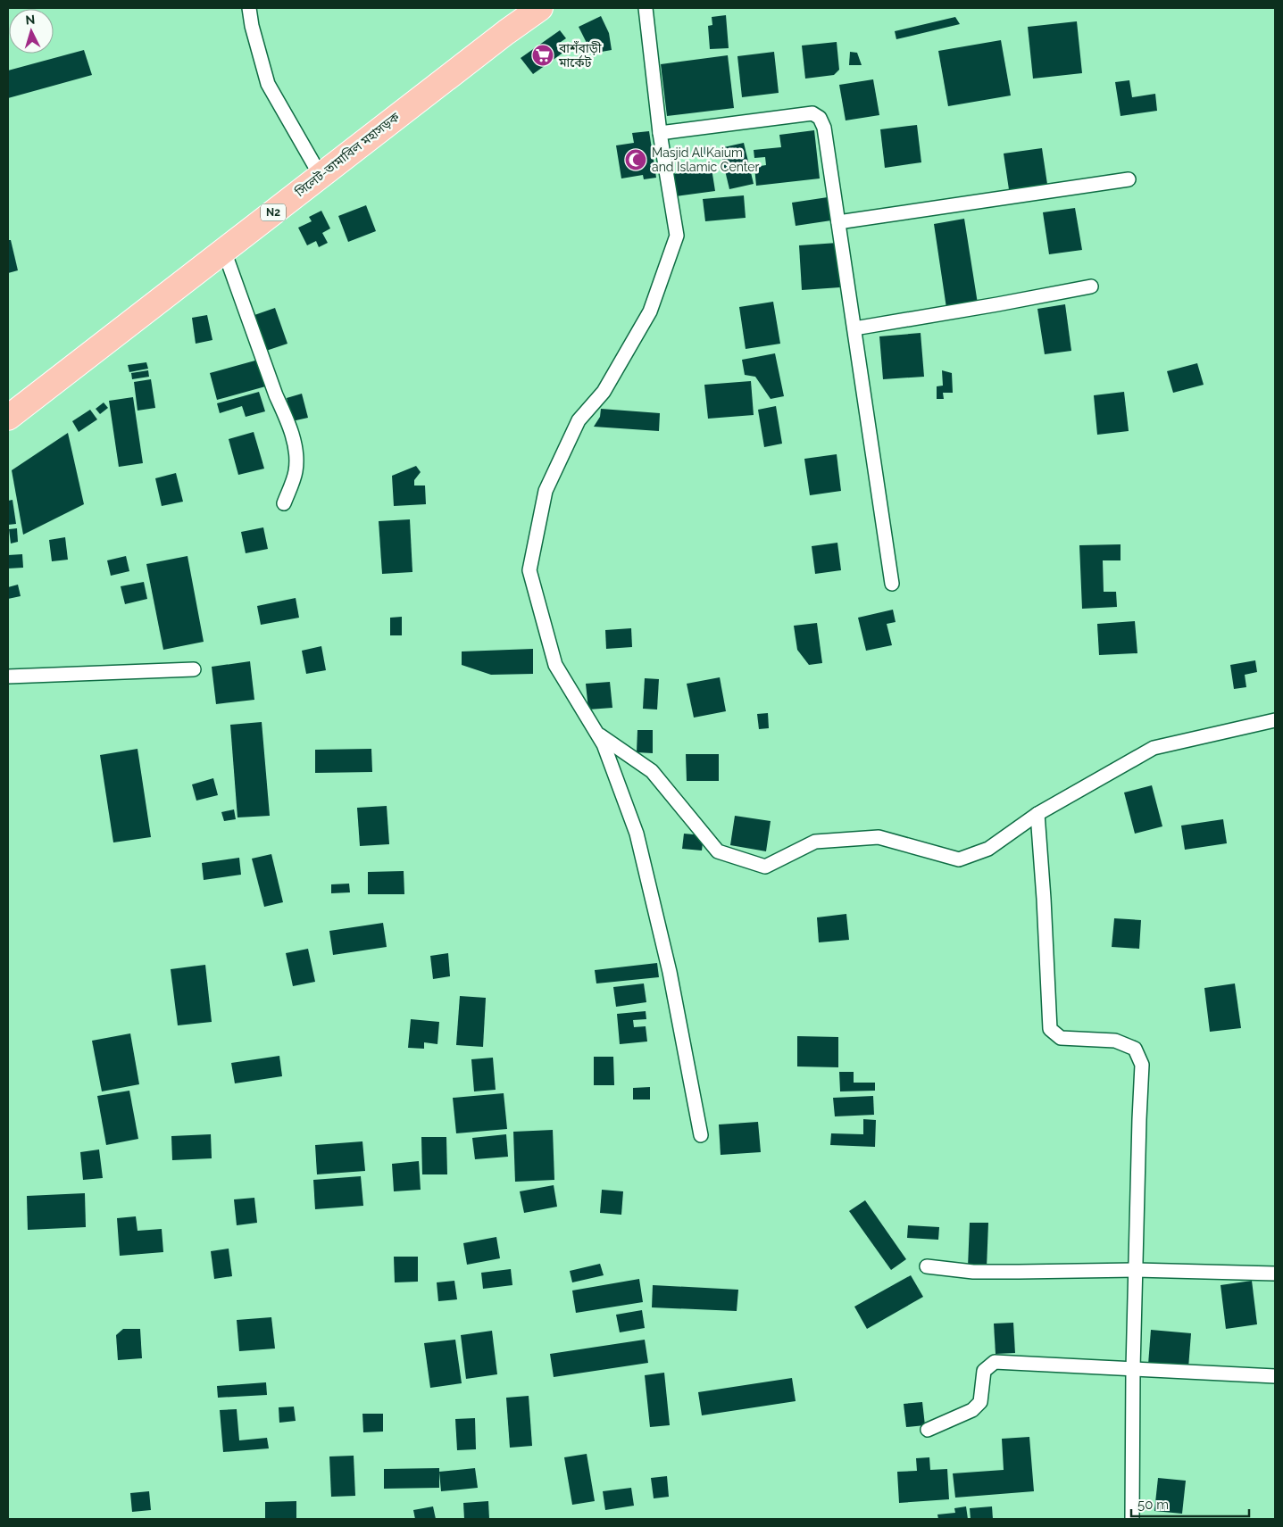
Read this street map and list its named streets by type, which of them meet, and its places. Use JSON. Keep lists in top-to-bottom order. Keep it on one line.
{"streets":{"highway":["সিলেট-তামাবিল মহাসড়ক","N2"]},"places":{"supermarket":["বাশঁবাড়ী মার্কেট"],"mosque":["Masjid Al Kaium and Islamic Center"]},"scale_bar":"50 m","north":"top"}
